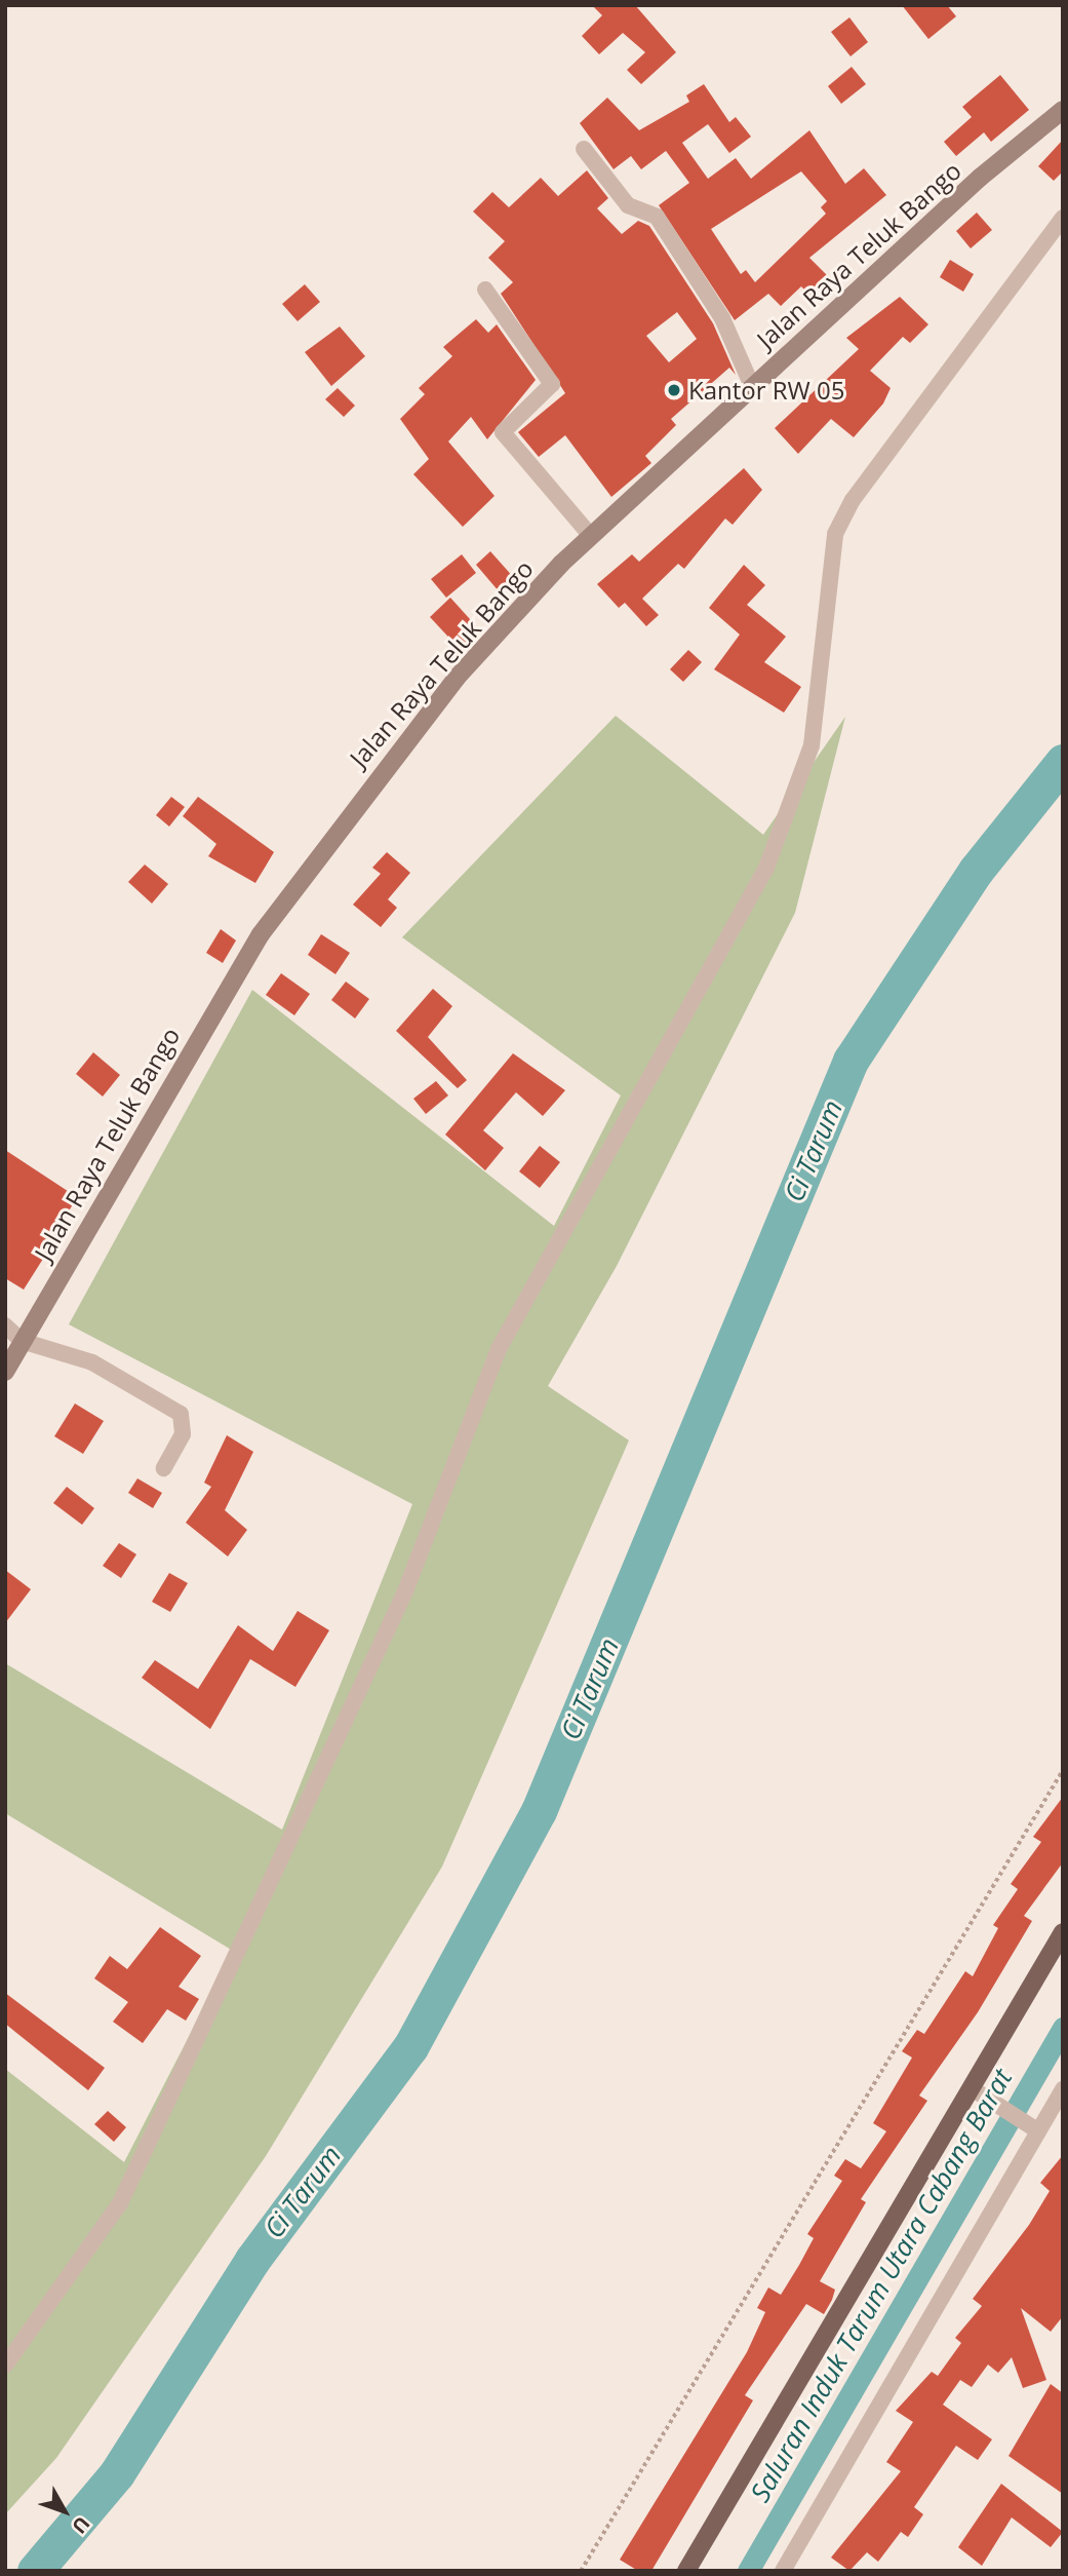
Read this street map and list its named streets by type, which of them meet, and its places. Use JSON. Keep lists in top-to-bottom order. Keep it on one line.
{"streets":{"main road":["Jalan Raya Teluk Bango"]},"water":["Ci Tarum","Saluran Induk Tarum Utara Cabang Barat"],"places":["Kantor RW 05"],"north":"bottom right"}
